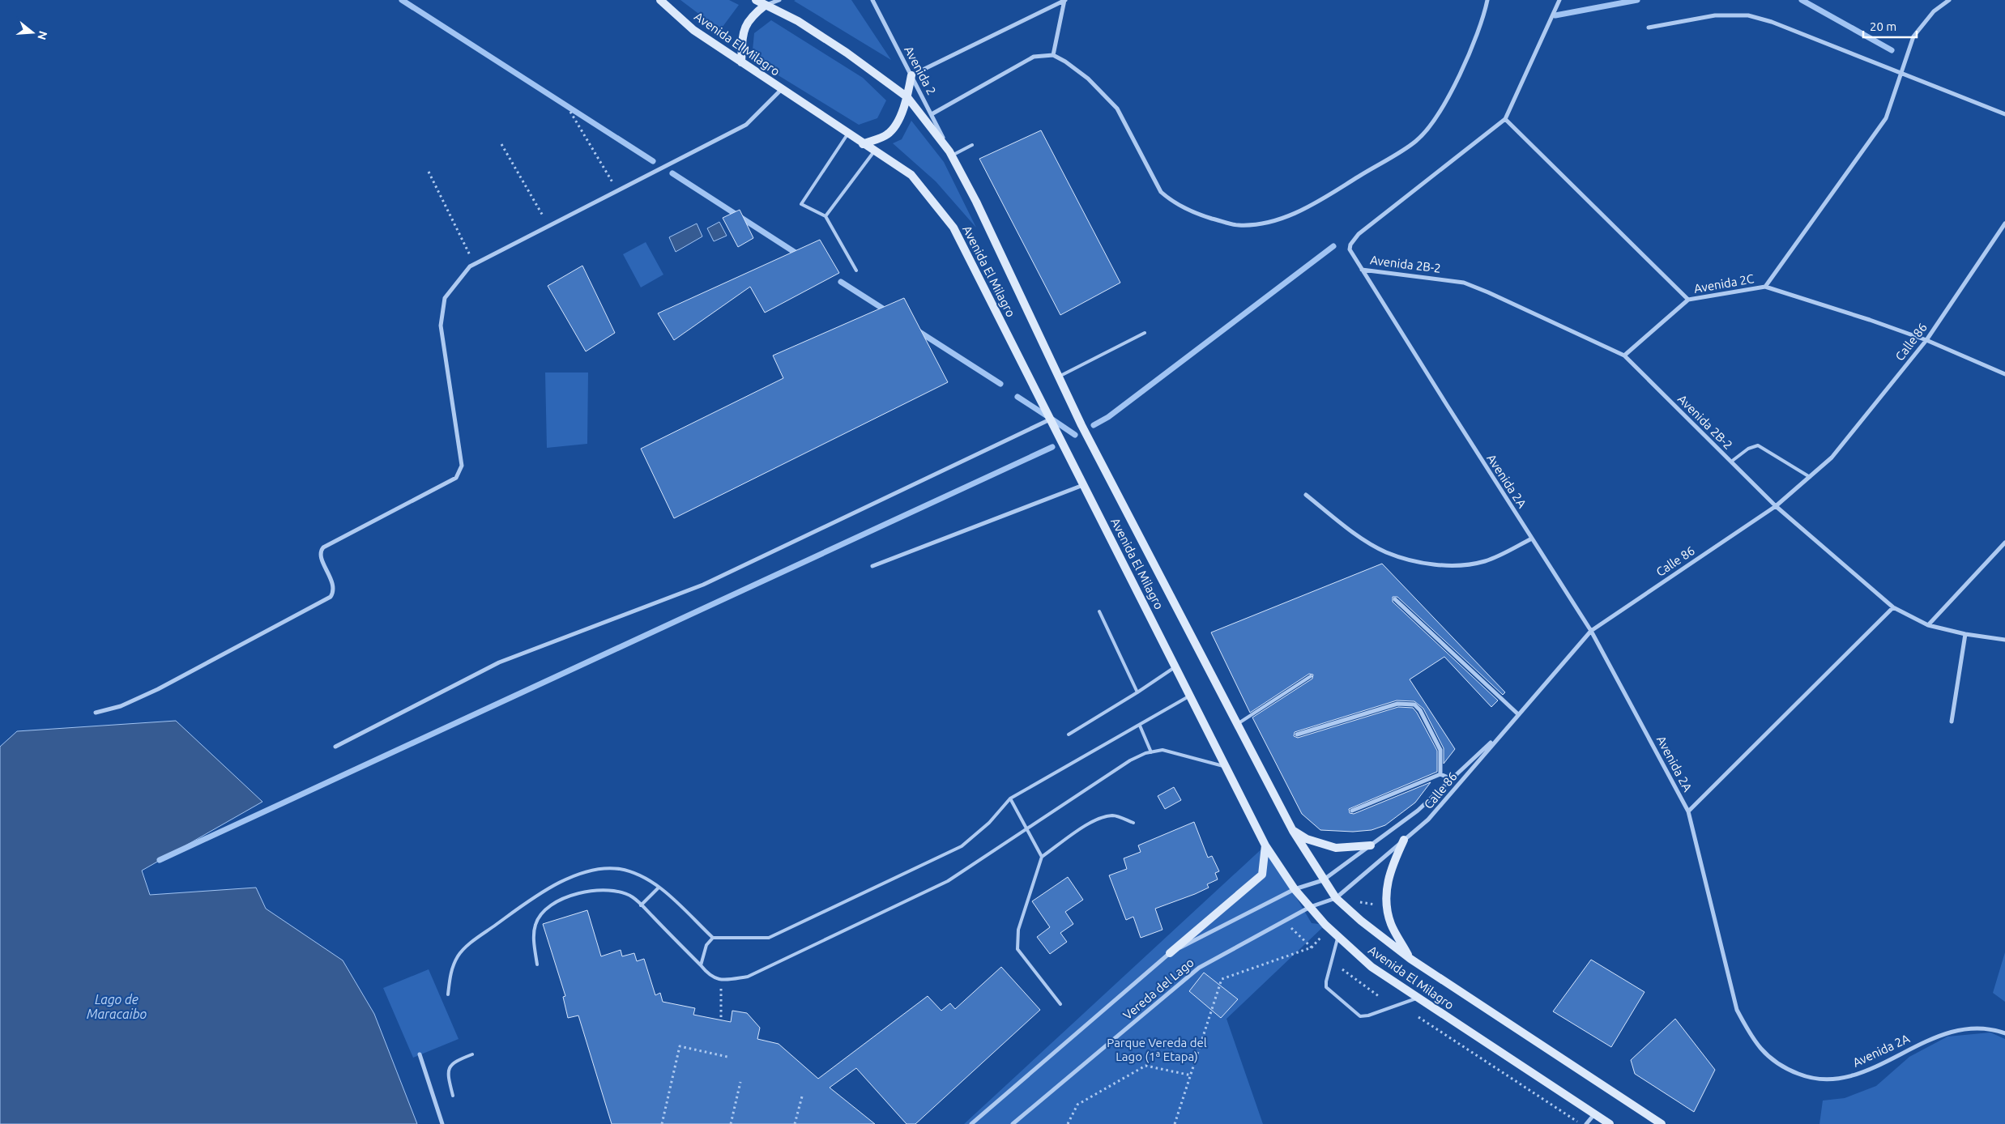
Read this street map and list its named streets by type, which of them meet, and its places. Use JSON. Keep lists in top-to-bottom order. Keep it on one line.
{"streets":{"main road":["Avenida El Milagro"],"street":["Avenida 2","Avenida 2B-2","Avenida 2C","Calle 86","Avenida 2A","Vereda del Lago"]},"crossings":[["Avenida El Milagro","Avenida 2"],["Avenida El Milagro","Calle 86"],["Avenida El Milagro","Vereda del Lago"],["Avenida 2B-2","Calle 86"],["Avenida 2B-2","Avenida 2A"],["Avenida 2C","Calle 86"],["Avenida 2C","Avenida 2A"],["Calle 86","Avenida 2A"],["Calle 86","Vereda del Lago"]],"water":["Lago de Maracaibo"],"parks":["Parque Vereda del Lago (1ª Etapa)"],"scale_bar":"20 m","north":"right"}
